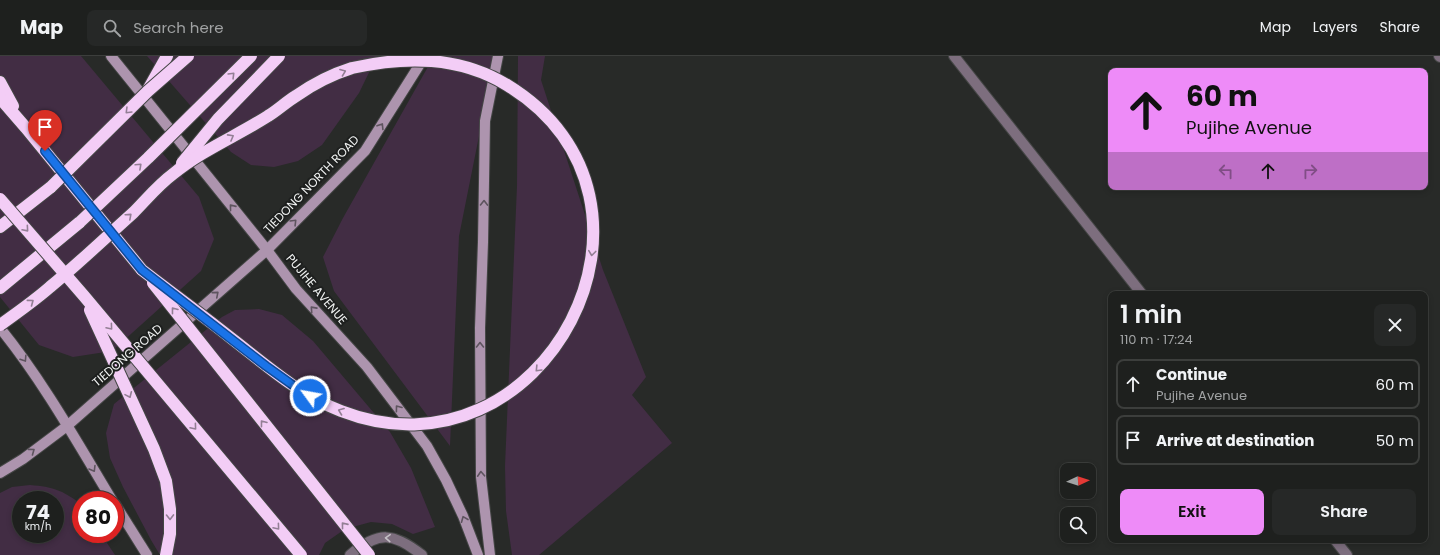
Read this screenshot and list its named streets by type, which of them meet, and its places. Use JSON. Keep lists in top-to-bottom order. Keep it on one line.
{"streets":{"street":["TIEDONG NORTH ROAD","PUJIHE AVENUE","TIEDONG ROAD"]},"crossings":[["TIEDONG NORTH ROAD","PUJIHE AVENUE"],["TIEDONG NORTH ROAD","TIEDONG ROAD"],["PUJIHE AVENUE","TIEDONG ROAD"]],"one_way":["TIEDONG NORTH ROAD","PUJIHE AVENUE","TIEDONG ROAD"],"north":"right","page":{"header":"Map","search":"Search here","nav":["Map","Layers","Share"],"turn":["60 m","Pujihe Avenue"],"heading":["1 min","110 m · 17:24"],"list":[{"name":"Continue","note":"Pujihe Avenue","value":"60 m"},{"name":"Arrive at destination","value":"50 m"}],"buttons":["Exit","Share"],"speed":"74 km/h","limit":"80"}}
